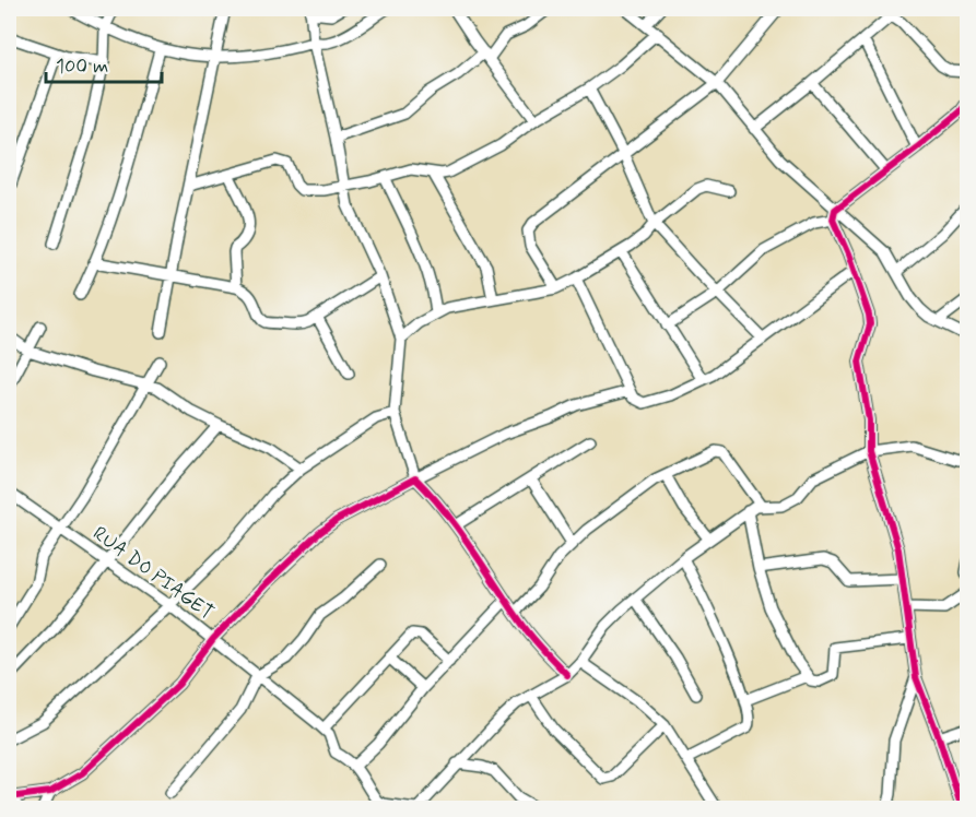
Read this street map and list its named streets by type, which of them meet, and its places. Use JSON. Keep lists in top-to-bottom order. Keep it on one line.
{"streets":{"street":["RUA DO PIAGET"]},"scale_bar":"100 m"}
